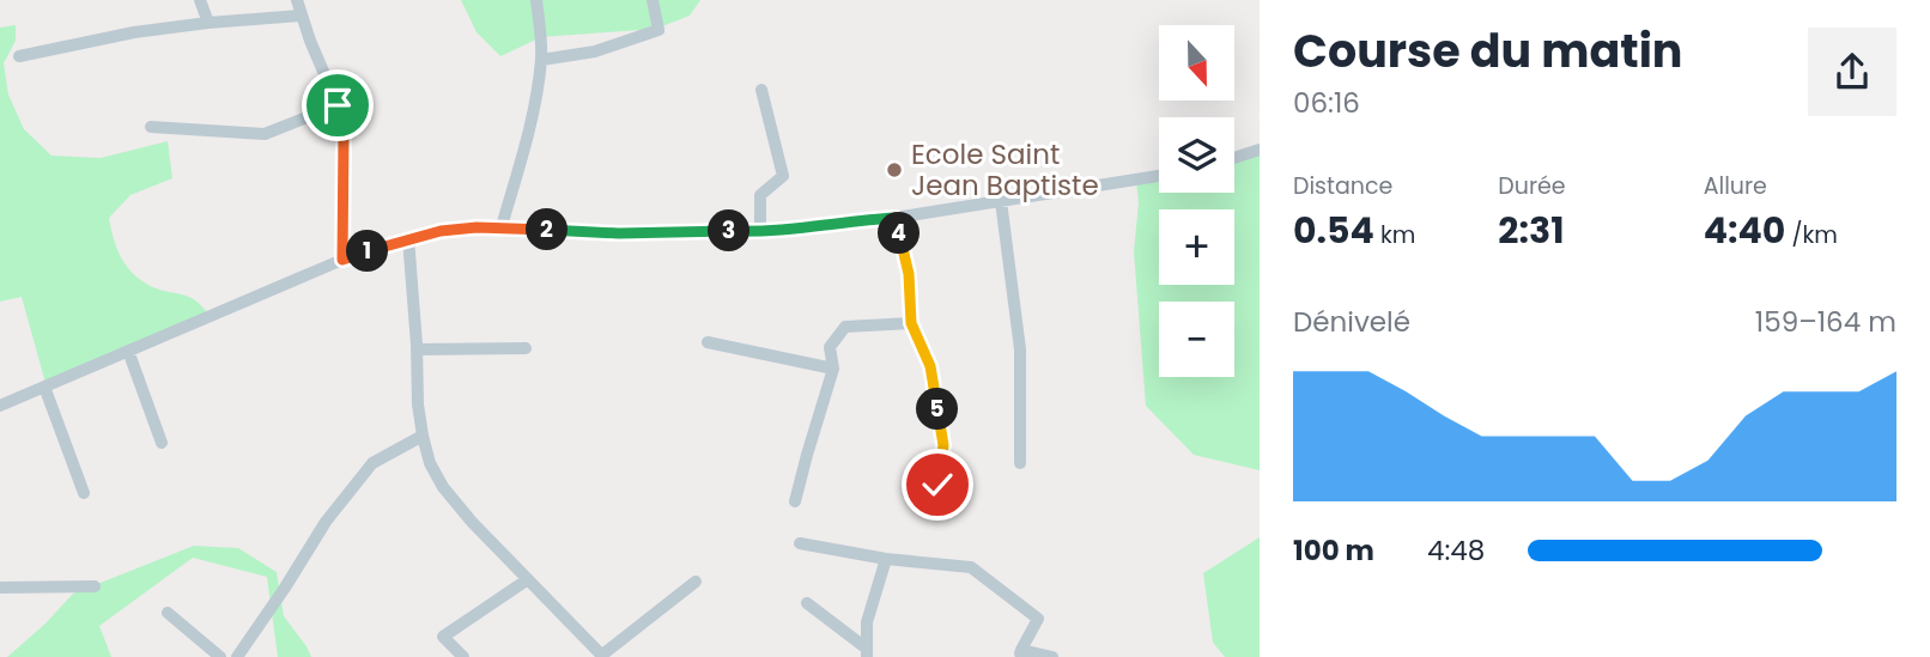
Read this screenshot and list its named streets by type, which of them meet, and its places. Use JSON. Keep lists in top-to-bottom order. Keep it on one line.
{"places":["Ecole Saint Jean Baptiste"],"north":"bottom","page":{"heading":["Course du matin","06:16"],"map_buttons":["+","−"],"stats":[["Distance","0.54 km"],["Durée","2:31"],["Allure","4:40 /km"]],"pins":["2","3","4","1","5"],"chart":["Dénivelé","159–164 m"],"list":[{"name":"100 m","note":"4:48"}]}}
